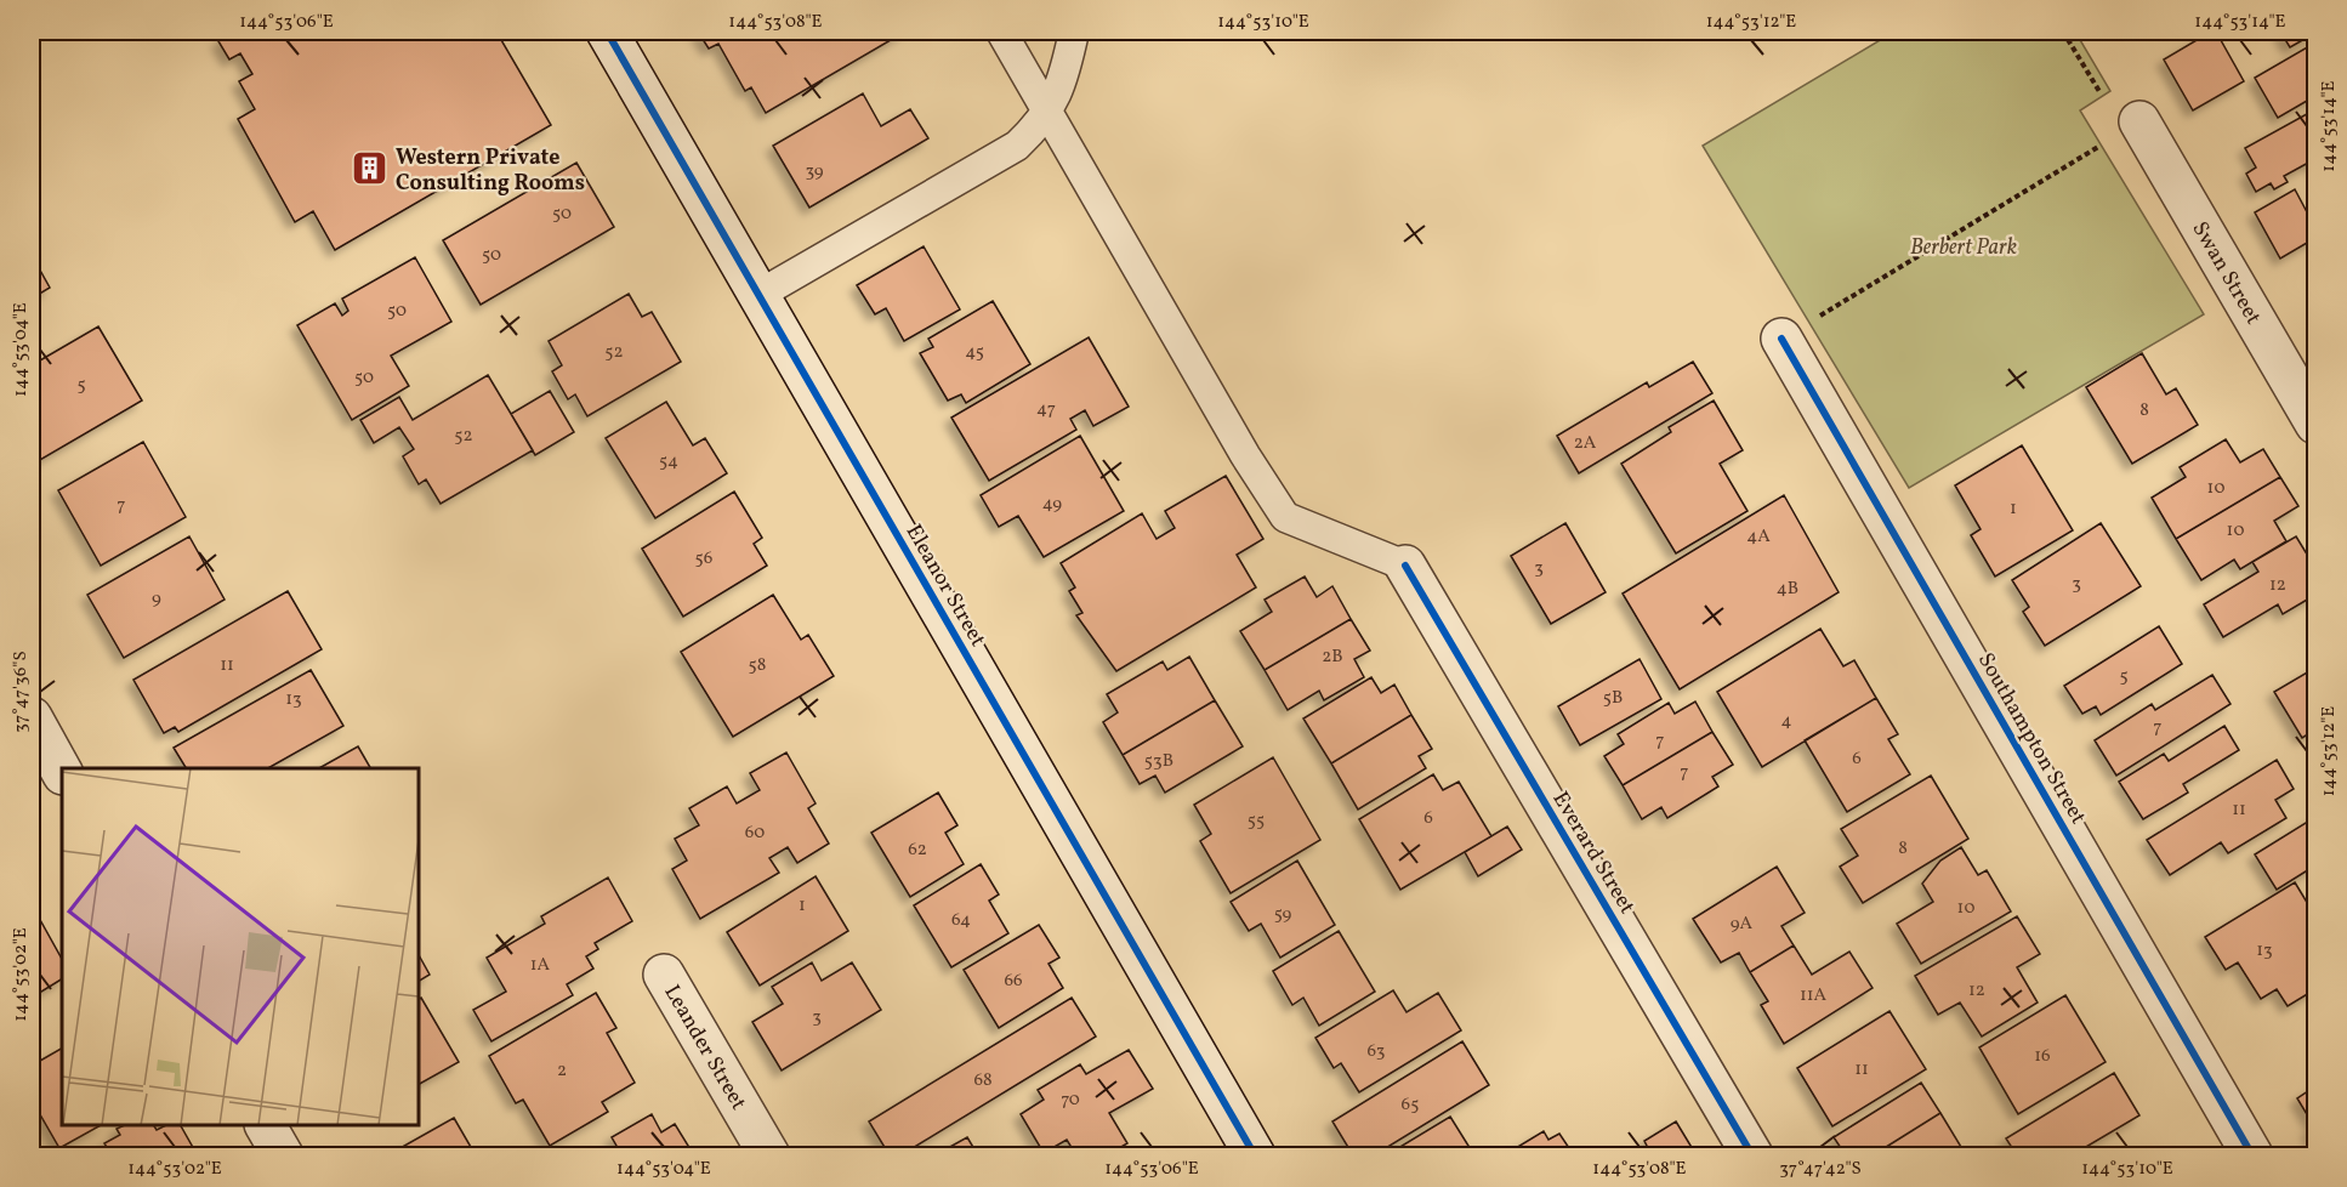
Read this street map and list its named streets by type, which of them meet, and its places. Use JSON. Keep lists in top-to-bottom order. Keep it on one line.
{"streets":{"street":["Swan Street","Eleanor Street","Southampton Street","Everard Street","Leander Street"]},"parks":["Berbert Park"],"places":{"building":["Western Private Consulting Rooms"]},"house_numbers":["39","50","50","50","52","45","50","5","47","8","52","2A","54","10","49","7","1","10","4A","56","3","3","12","4B","9","2B","11","58","5","5B","13","4","7","7","6","53B","7","11","6","55","60","8","62","1","10","59","64","9A","13","1A","66","12","11A","3","63","16","11","2","68","70","65"],"coordinates":["144°53'06\"E","144°53'08\"E","144°53'10\"E","144°53'12\"E","144°53'14\"E","144°53'04\"E","37°47'36\"S","144°53'02\"E","37°47'42\"S"]}
